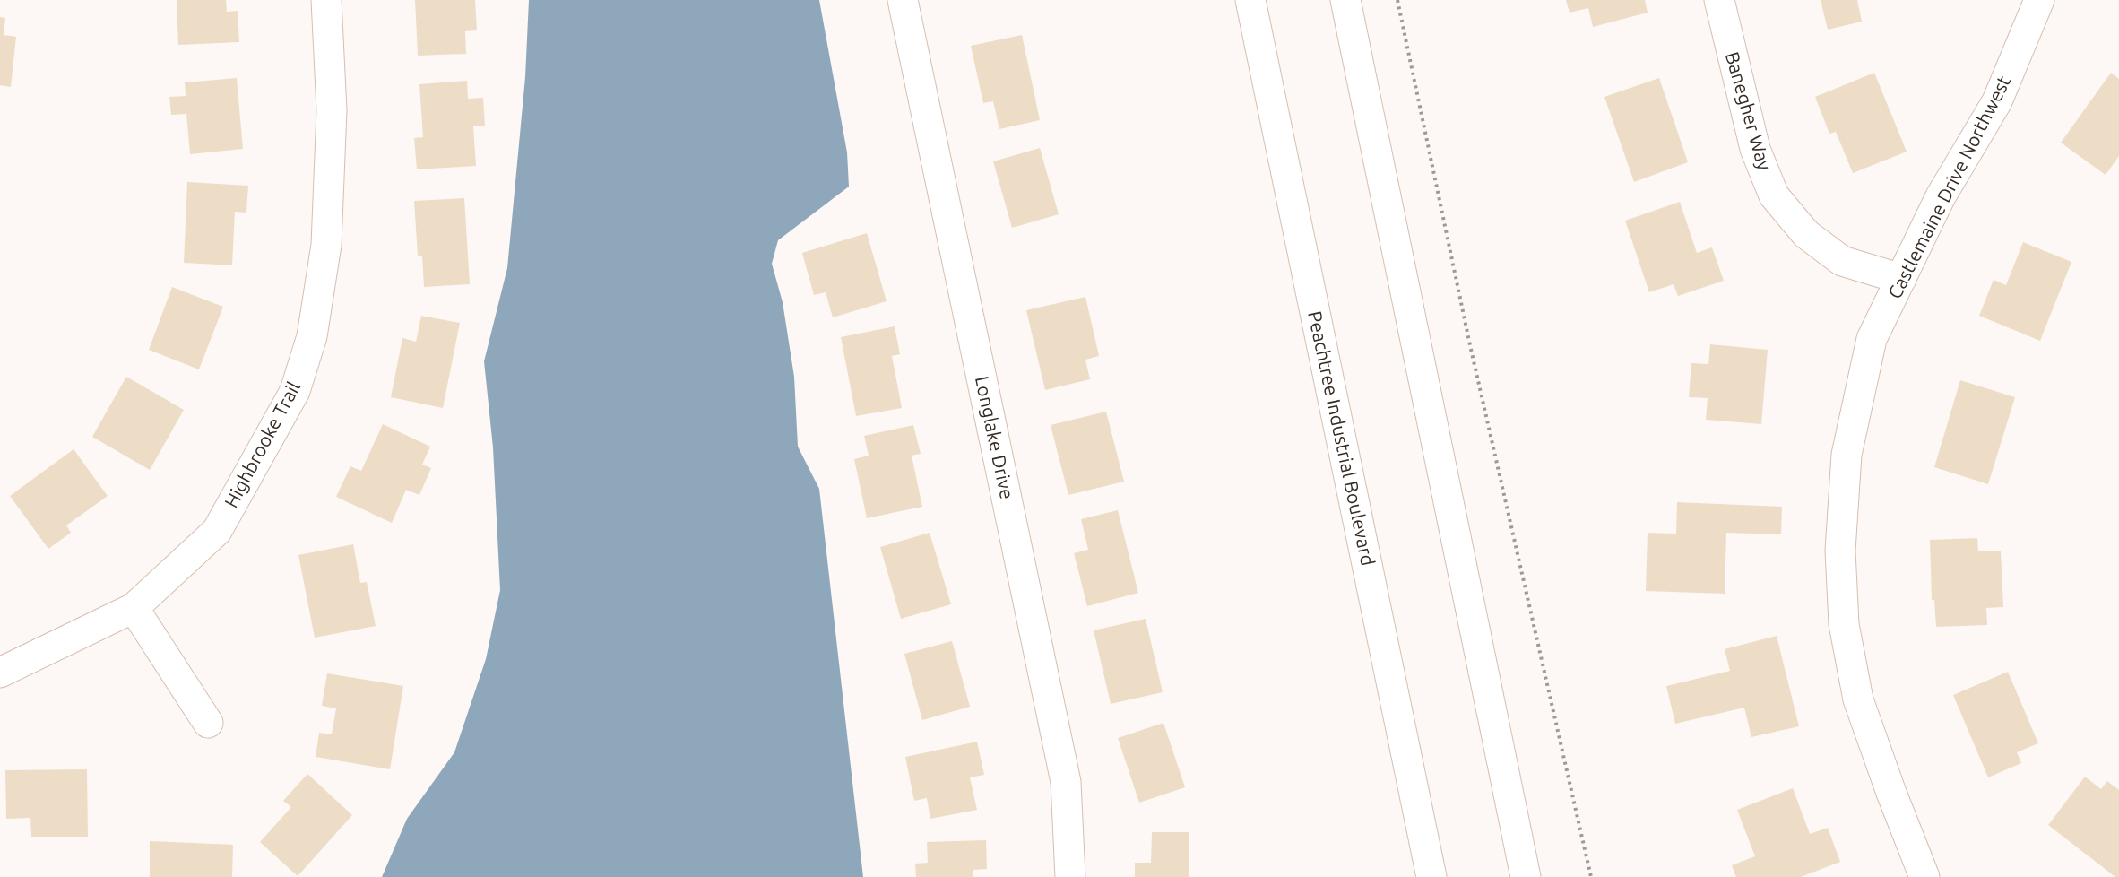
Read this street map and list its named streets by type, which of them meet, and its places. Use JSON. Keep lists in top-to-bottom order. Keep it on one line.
{"streets":{"main road":["Banegher Way","Castlemaine Drive Northwest","Longlake Drive","Peachtree Industrial Boulevard","Highbrooke Trail"]},"crossings":[["Banegher Way","Castlemaine Drive Northwest"]]}
